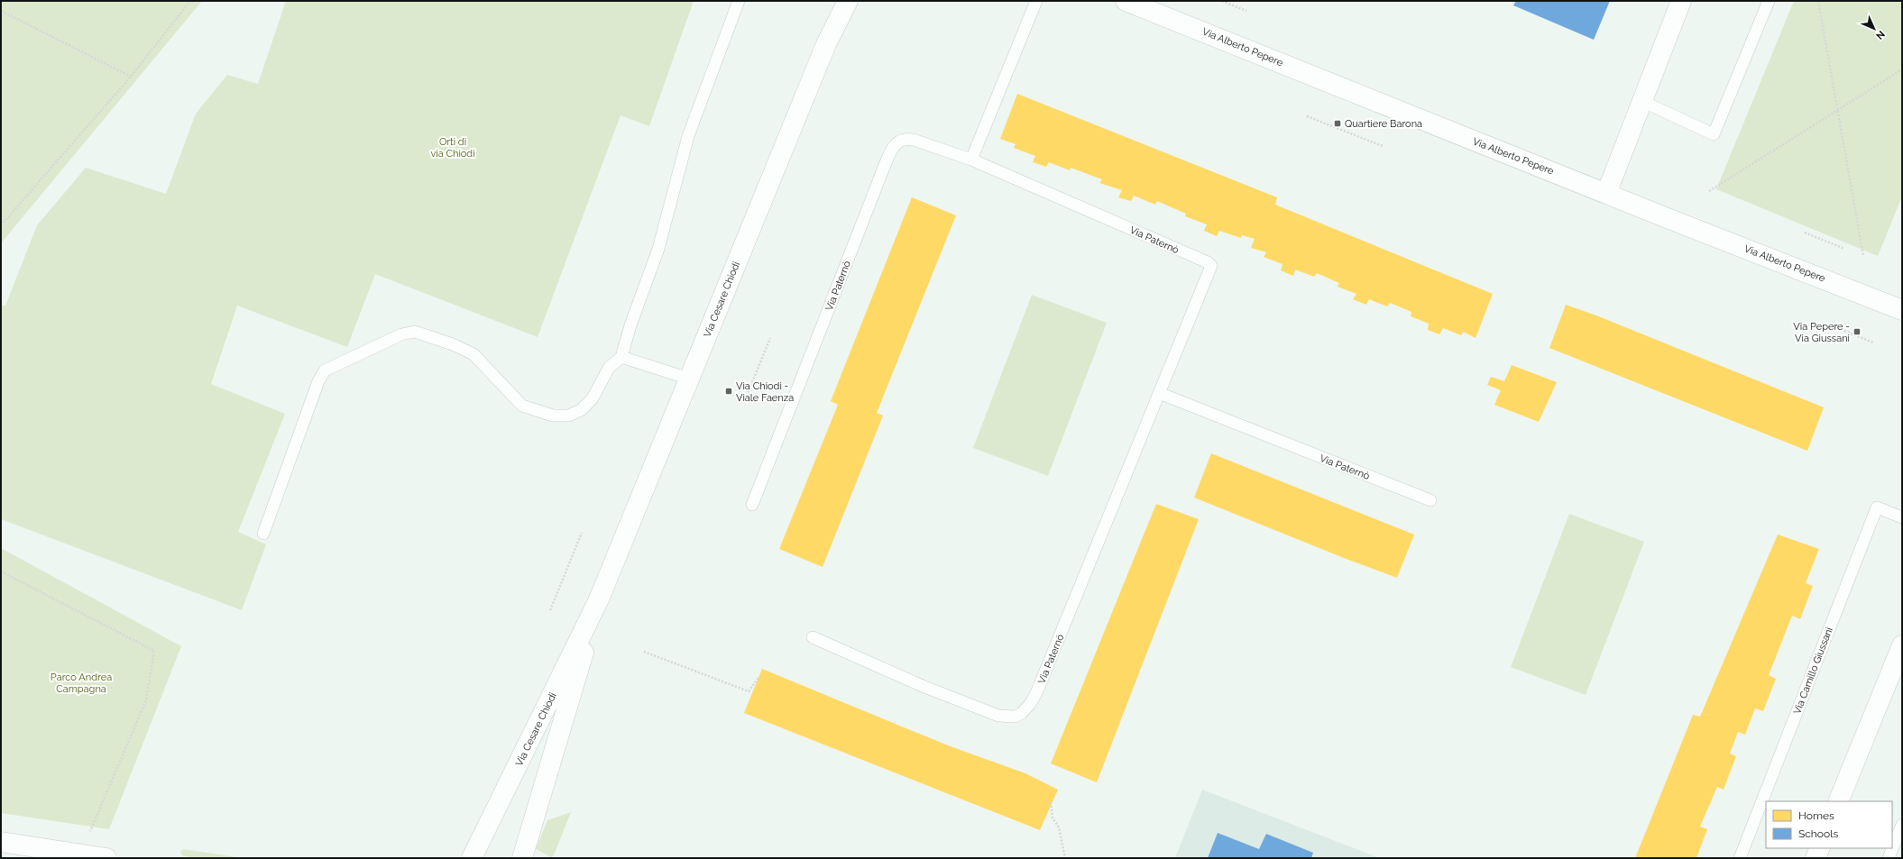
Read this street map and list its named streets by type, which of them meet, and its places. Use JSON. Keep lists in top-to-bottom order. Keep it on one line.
{"streets":{"street":["Via Alberto Pepere","Via Cesare Chiodi"],"lane":["Via Paternò","Via Camillo Giussani"]},"parks":["Orti di via Chiodi","Parco Andrea Campagna"],"places":{"transit":["Quartiere Barona","Via Pepere - Via Giussani","Via Chiodi - Viale Faenza"]},"legend":["Homes","Schools"],"north":"bottom right"}
